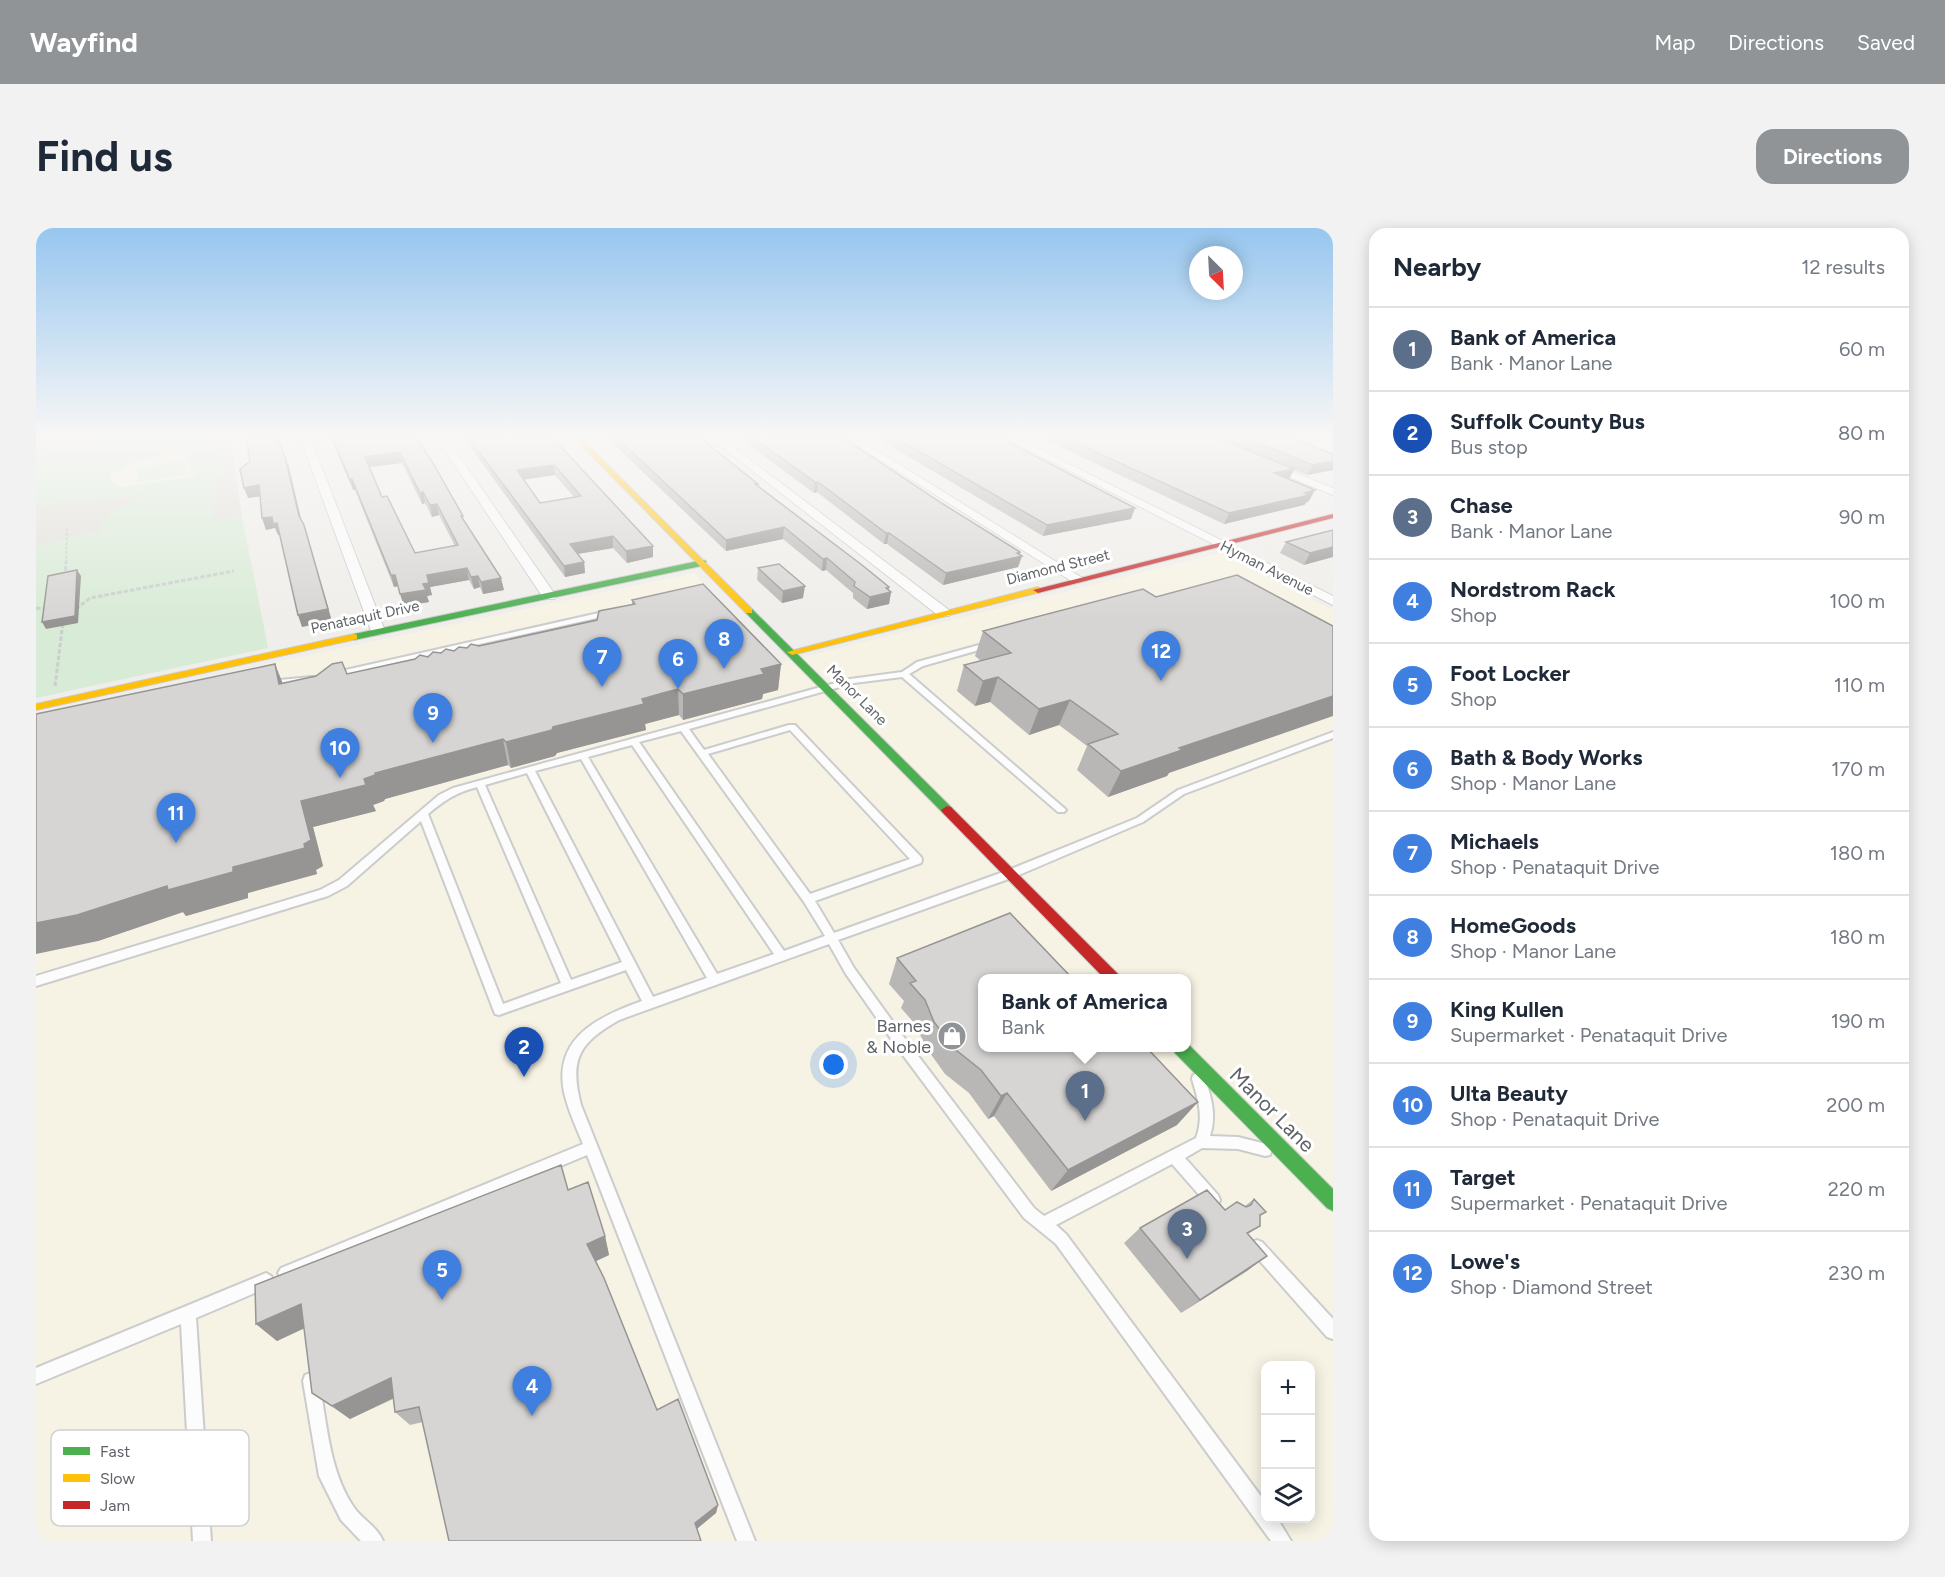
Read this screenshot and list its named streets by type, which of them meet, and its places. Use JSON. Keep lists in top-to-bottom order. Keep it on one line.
{"streets":{"street":["Diamond Street","Hyman Avenue","Penataquit Drive","Manor Lane"]},"crossings":[["Diamond Street","Hyman Avenue"],["Diamond Street","Manor Lane"],["Penataquit Drive","Manor Lane"]],"places":{"shop":["Barnes & Noble"]},"legend":["Fast","Slow","Jam"],"north":"bottom right","page":{"header":"Wayfind","nav":["Map","Directions","Saved"],"buttons":"Directions","title":"Find us","heading":["Nearby","12 results"],"list":[{"mark":"1","name":"Bank of America","note":"Bank · Manor Lane","value":"60 m"},{"mark":"2","name":"Suffolk County Bus","note":"Bus stop","value":"80 m"},{"mark":"3","name":"Chase","note":"Bank · Manor Lane","value":"90 m"},{"mark":"4","name":"Nordstrom Rack","note":"Shop","value":"100 m"},{"mark":"5","name":"Foot Locker","note":"Shop","value":"110 m"},{"mark":"6","name":"Bath & Body Works","note":"Shop · Manor Lane","value":"170 m"},{"mark":"7","name":"Michaels","note":"Shop · Penataquit Drive","value":"180 m"},{"mark":"8","name":"HomeGoods","note":"Shop · Manor Lane","value":"180 m"},{"mark":"9","name":"King Kullen","note":"Supermarket · Penataquit Drive","value":"190 m"},{"mark":"10","name":"Ulta Beauty","note":"Shop · Penataquit Drive","value":"200 m"},{"mark":"11","name":"Target","note":"Supermarket · Penataquit Drive","value":"220 m"},{"mark":"12","name":"Lowe's","note":"Shop · Diamond Street","value":"230 m"}],"pins":["8","12","7","6","9","10","11","2","1","3","5","4"],"popup":["Bank of America","Bank"],"map_buttons":["+","−"]}}
